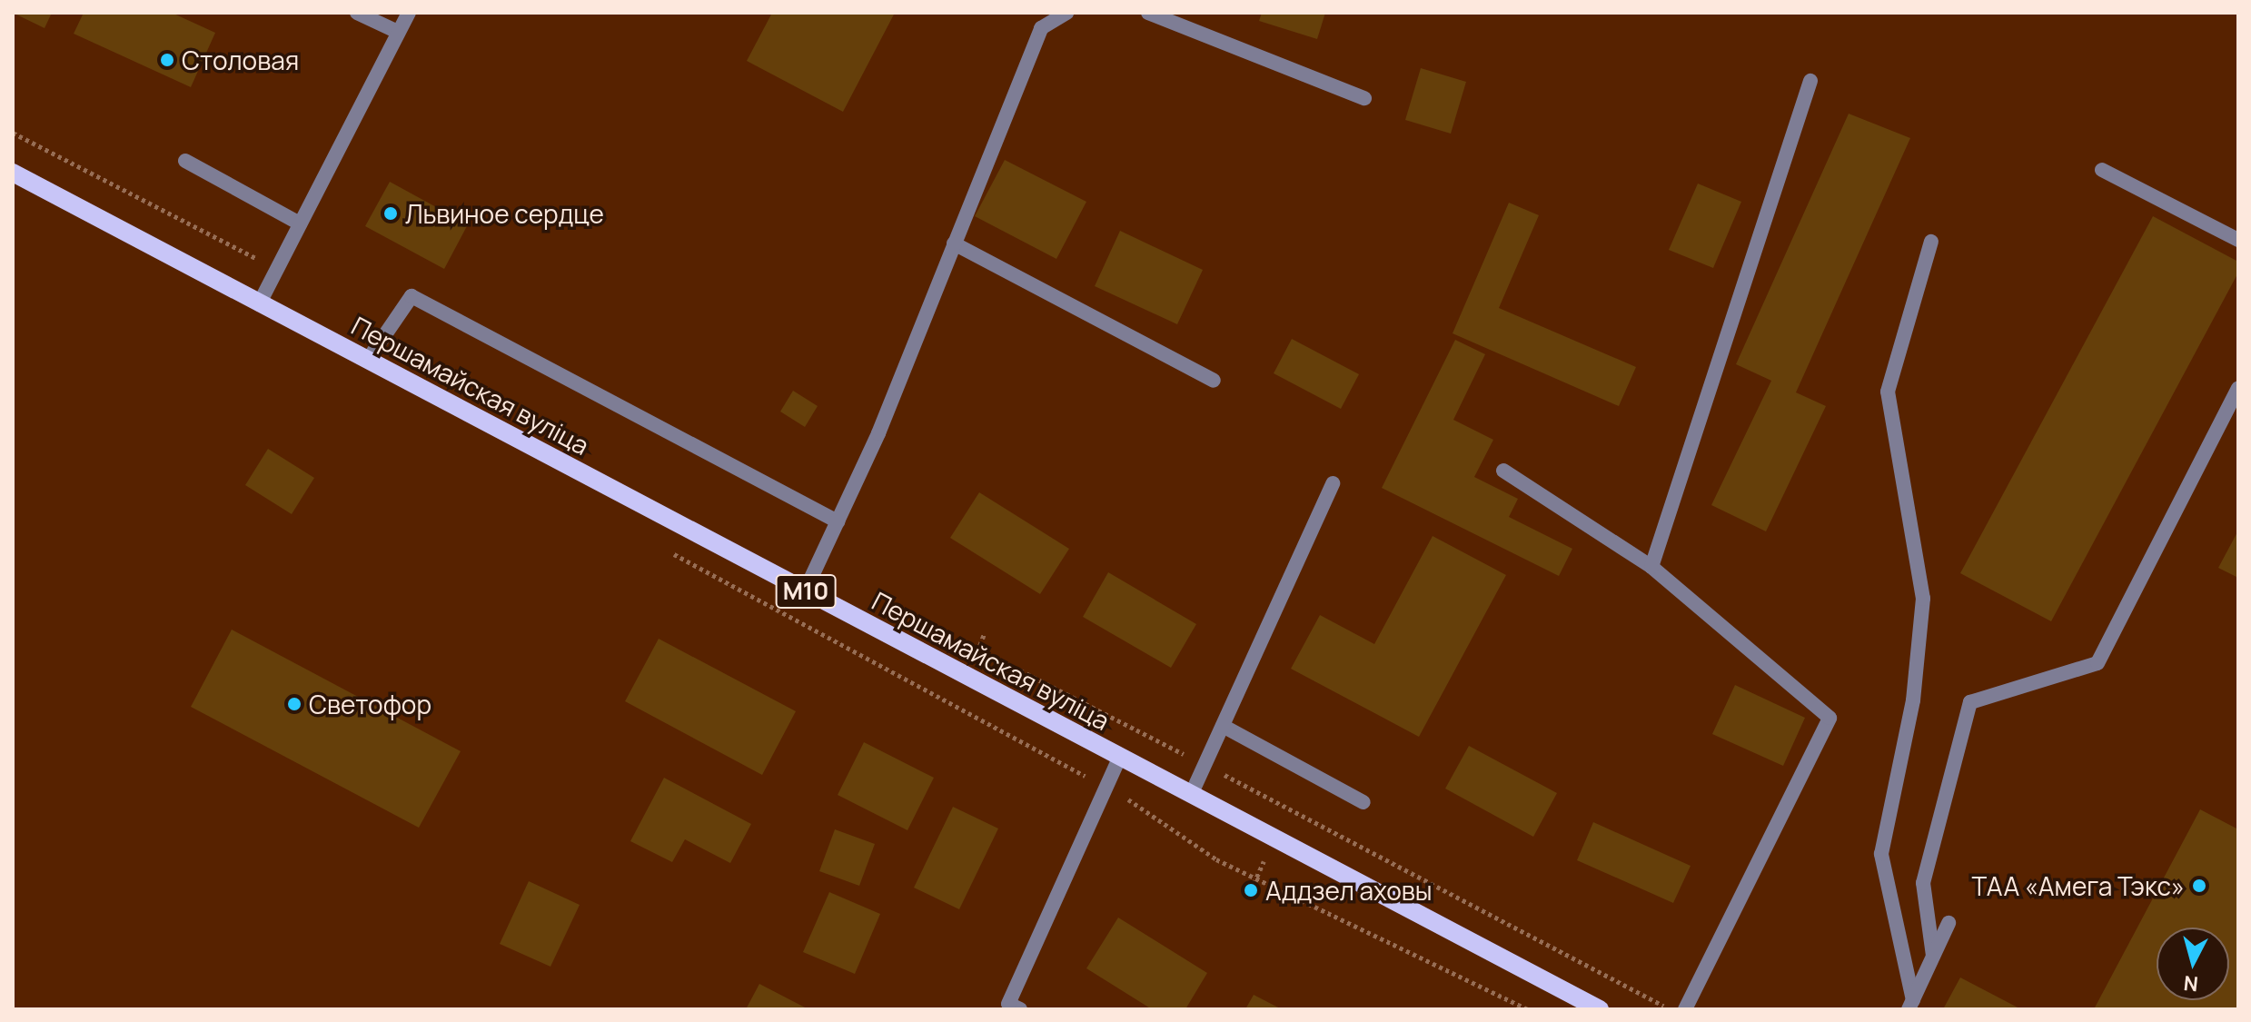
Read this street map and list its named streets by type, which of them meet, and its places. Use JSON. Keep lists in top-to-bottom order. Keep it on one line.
{"streets":{"main road":["Першамайская вуліца","М10"]},"places":["Столовая","Львиное сердце","Светофор","ТАА «Амега Тэкс»","Аддзел аховы"],"north":"bottom"}
